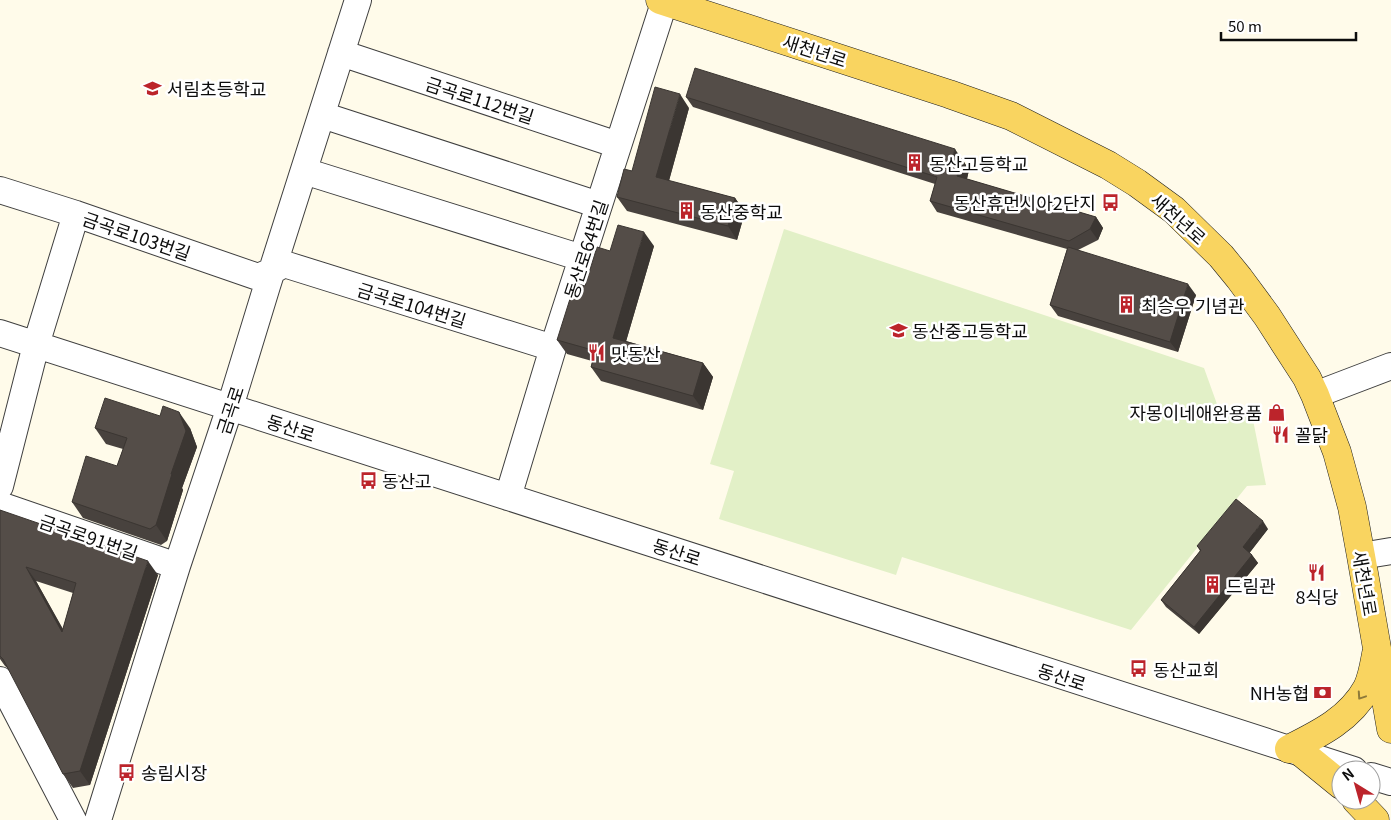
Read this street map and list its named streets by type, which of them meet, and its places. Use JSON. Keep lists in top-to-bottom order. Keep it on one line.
{"streets":{"main road":["새천년로"],"street":["금곡로112번길","금곡로103번길","동산로64번길","금곡로104번길","금곡로","동산로","금곡로91번길"]},"crossings":[["새천년로","동산로64번길"],["금곡로112번길","동산로64번길"],["금곡로112번길","금곡로"],["금곡로103번길","금곡로104번길"],["금곡로103번길","금곡로"],["동산로64번길","금곡로104번길"],["동산로64번길","동산로"],["금곡로104번길","금곡로"],["금곡로","동산로"],["금곡로","금곡로91번길"]],"places":{"school or university":["서림초등학교","동산중고등학교"],"building":["동산고등학교","동산중학교","최승우 기념관","드림관"],"bus stop":["동산휴먼시아2단지","동산고","동산교회","송림시장"],"restaurant":["맛동산","꼴닭","8식당"],"shop":["자몽이네애완용품"],"bank":["NH농협"]},"scale_bar":"50 m","north":"top left"}
